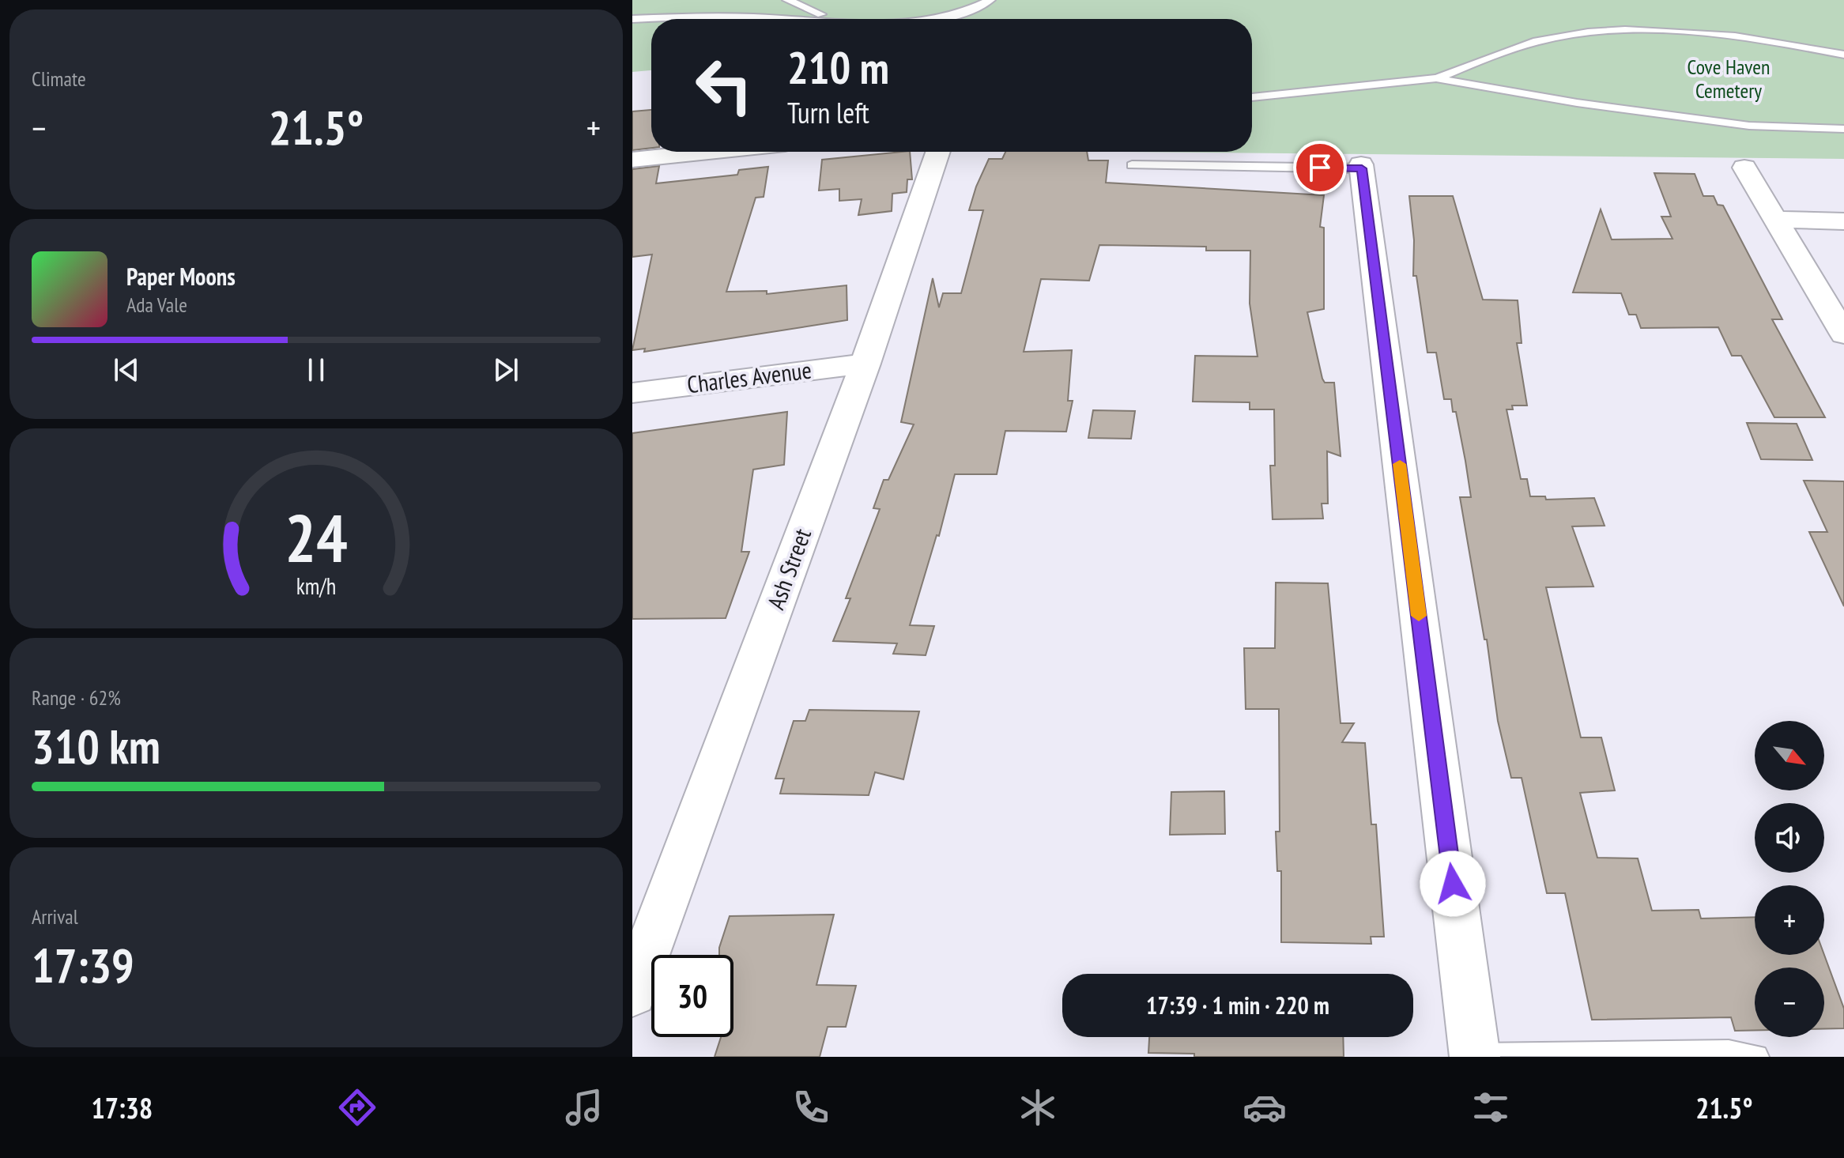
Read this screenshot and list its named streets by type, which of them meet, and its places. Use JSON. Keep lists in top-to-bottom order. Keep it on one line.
{"streets":{"street":["Charles Avenue","Ash Street"]},"crossings":[["Charles Avenue","Ash Street"]],"parks":["Cove Haven Cemetery"],"north":"bottom right","page":{"tile":["Climate",["Range · 62%","310 km"],["Arrival","17:39"]],"turn":["210 m","Turn left"],"heat":["−","21.5°","+"],"song":["Paper Moons","Ada Vale"],"map_buttons":["+","−"],"limit":"30","trip":"17:39 · 1 min · 220 m","tabs":["17:38","21.5°"],"gauge":["24","km/h"]}}
